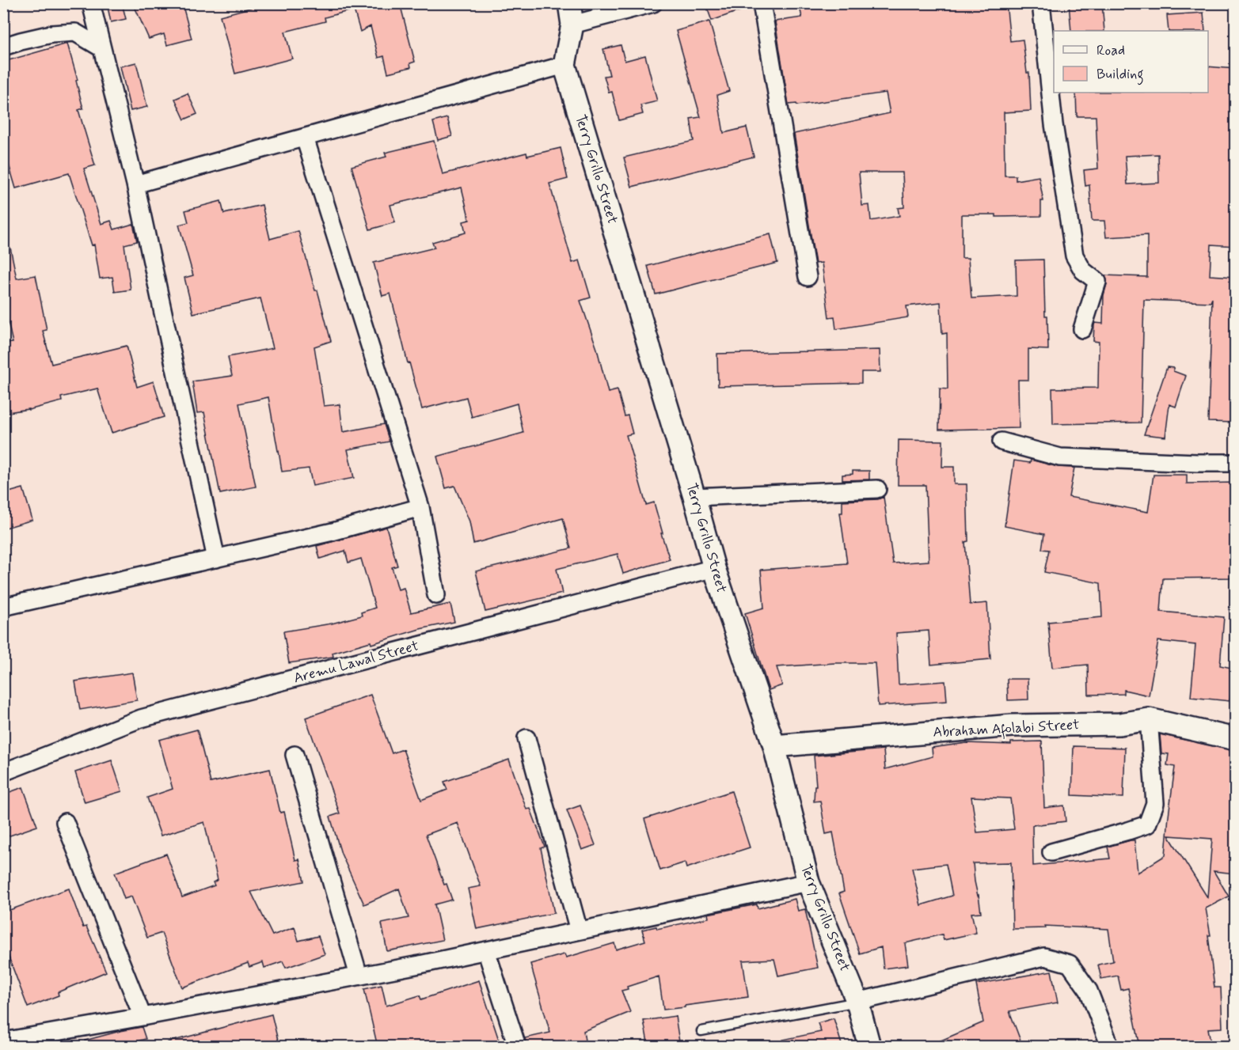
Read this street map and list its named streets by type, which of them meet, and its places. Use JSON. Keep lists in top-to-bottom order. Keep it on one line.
{"streets":{"street":["Terry Grillo Street","Aremu Lawal Street","Abraham Afolabi Street"]},"crossings":[["Terry Grillo Street","Aremu Lawal Street"],["Terry Grillo Street","Abraham Afolabi Street"]],"legend":["Road","Building"]}
